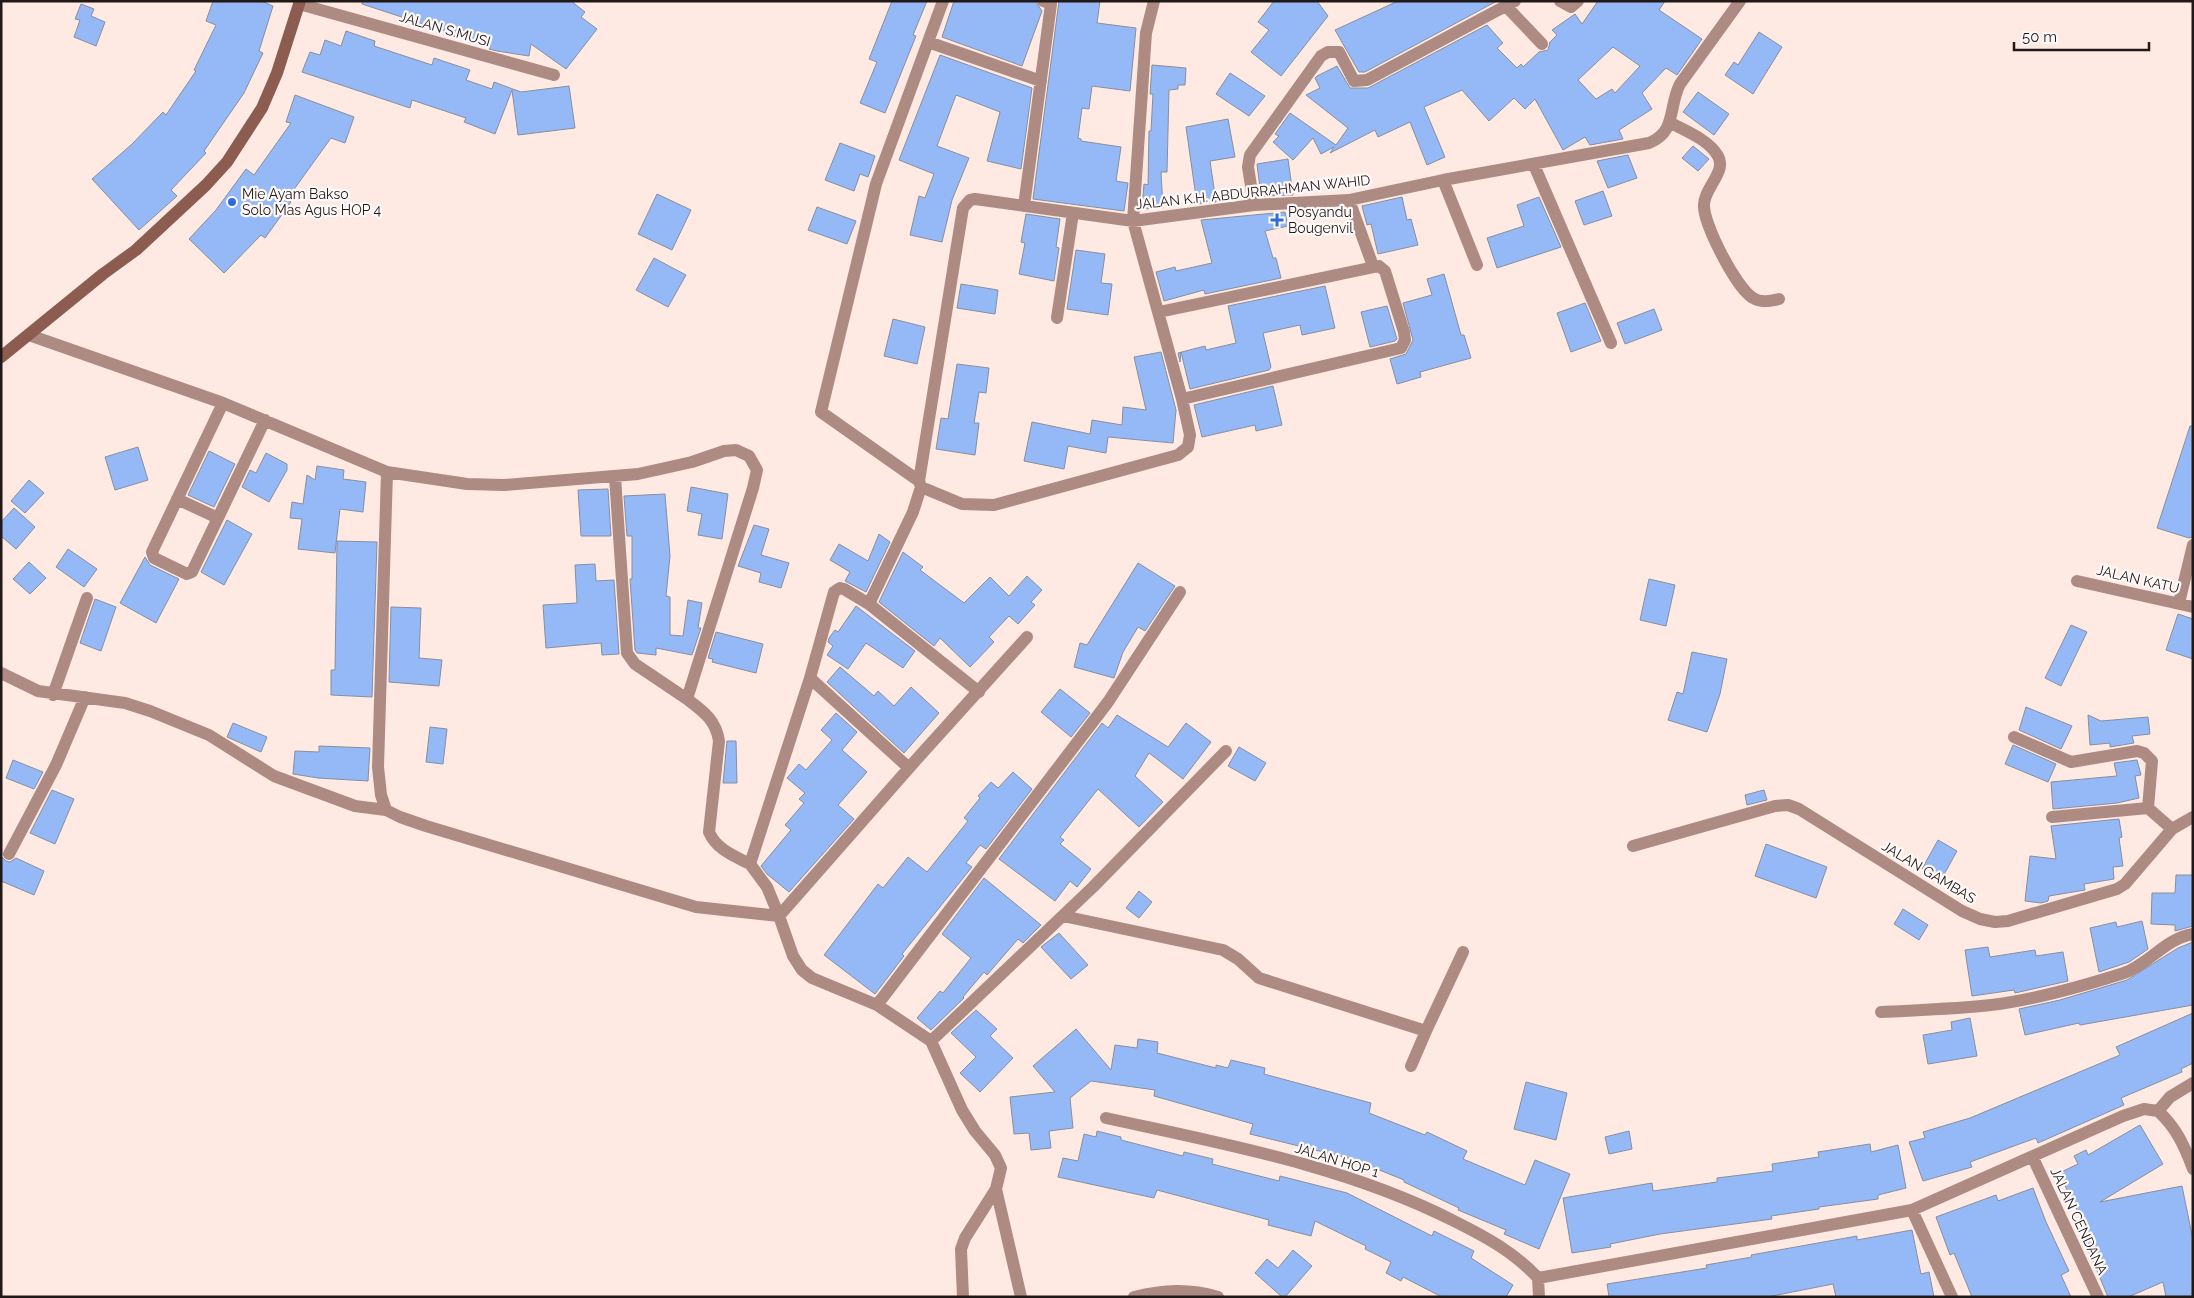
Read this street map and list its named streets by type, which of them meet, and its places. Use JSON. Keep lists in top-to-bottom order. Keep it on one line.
{"streets":{"street":["JALAN S.MUSI","JALAN K.H. ABDURRAHMAN WAHID","JALAN KATU","JALAN GAMBAS","JALAN HOP 1","JALAN CENDANA"]},"places":{"other":["Mie Ayam Bakso Solo Mas Agus HOP 4"],"health":["Posyandu Bougenvil"]},"scale_bar":"50 m"}
